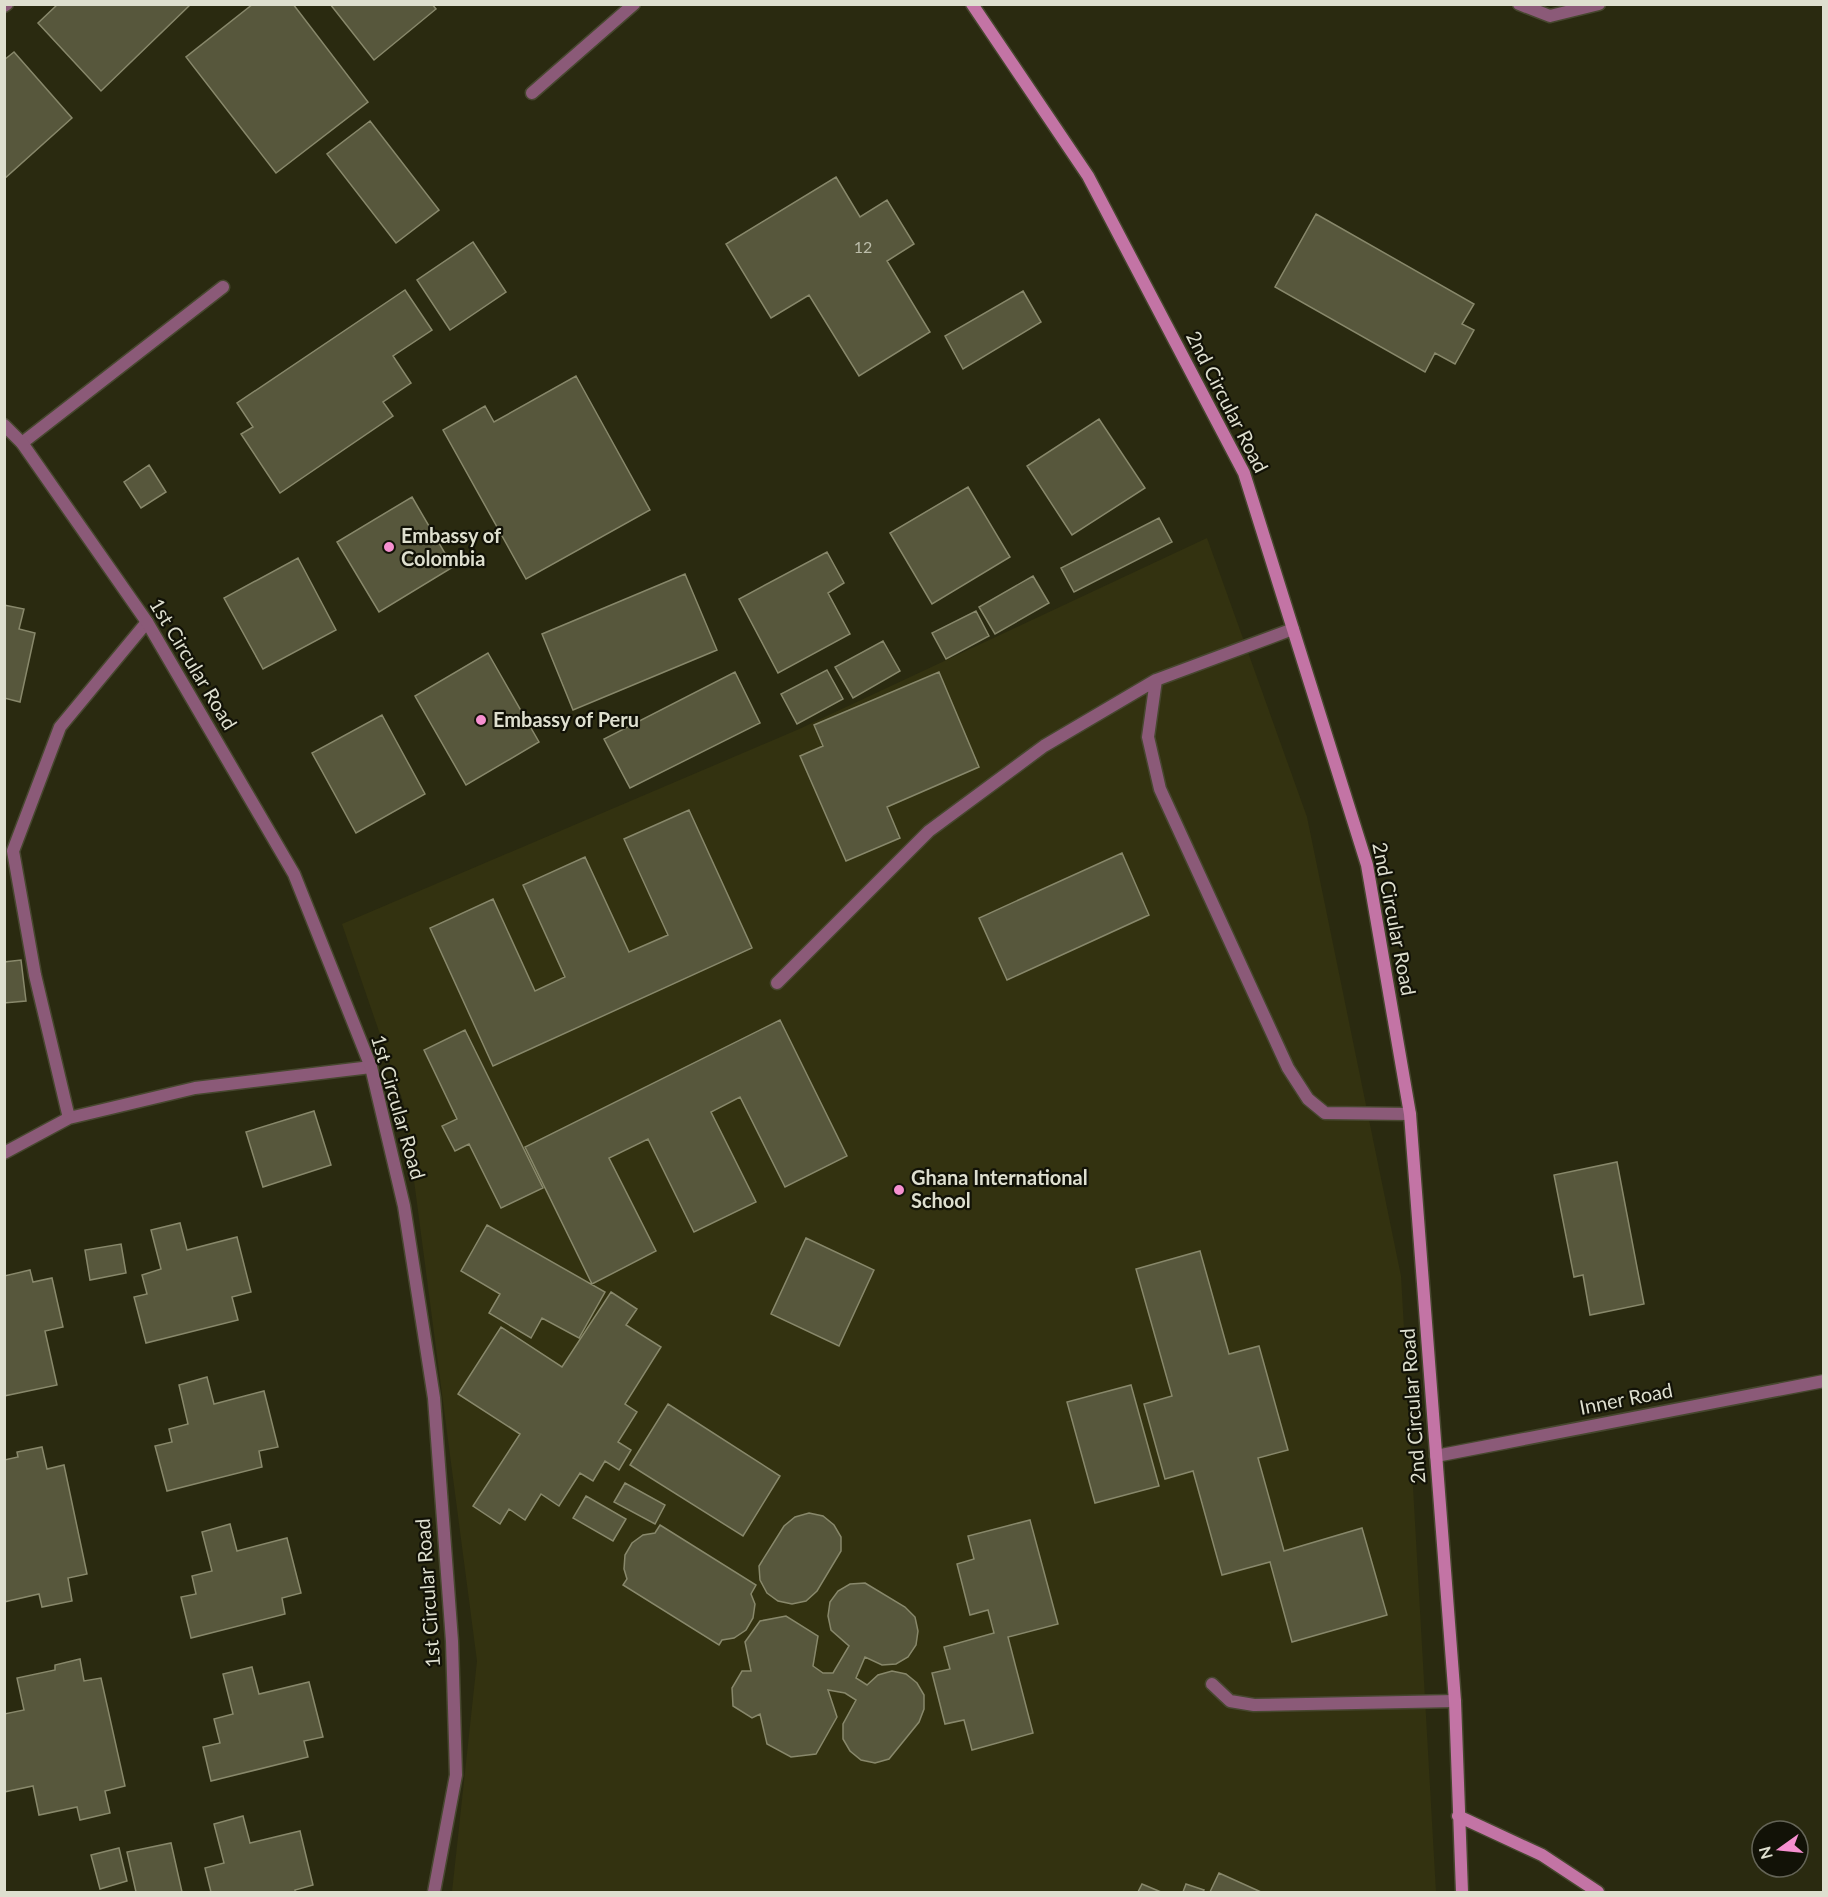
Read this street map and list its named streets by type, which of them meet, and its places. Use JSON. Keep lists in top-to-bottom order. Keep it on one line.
{"streets":{"street":["2nd Circular Road","1st Circular Road","Inner Road"]},"crossings":[["2nd Circular Road","Inner Road"]],"places":["Embassy of Colombia","Embassy of Peru","Ghana International School"],"house_numbers":["12"],"north":"left"}
